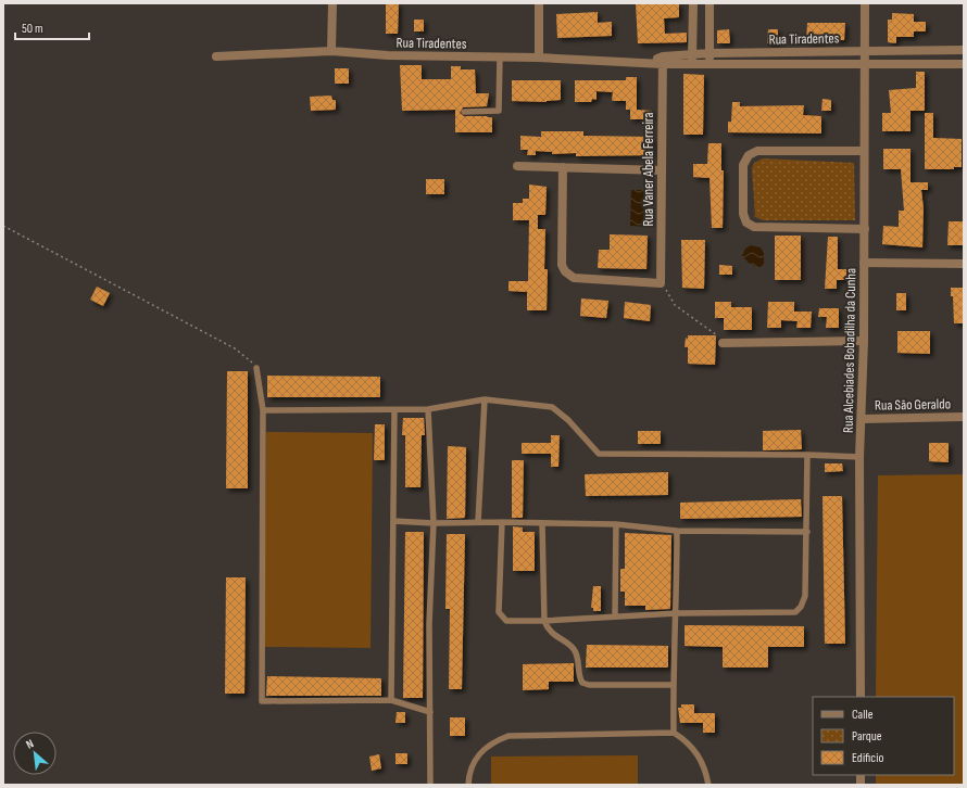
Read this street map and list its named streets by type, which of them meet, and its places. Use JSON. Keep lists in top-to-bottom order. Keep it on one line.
{"streets":{"street":["Rua Tiradentes","Rua Vaner Abela Ferreira","Rua Alcebiades Bobadilha da Cunha","Rua São Geraldo"]},"crossings":[["Rua Tiradentes","Rua Vaner Abela Ferreira"],["Rua Tiradentes","Rua Alcebiades Bobadilha da Cunha"],["Rua Alcebiades Bobadilha da Cunha","Rua São Geraldo"]],"legend":["Calle","Parque","Edificio"],"scale_bar":"50 m","north":"top left"}
